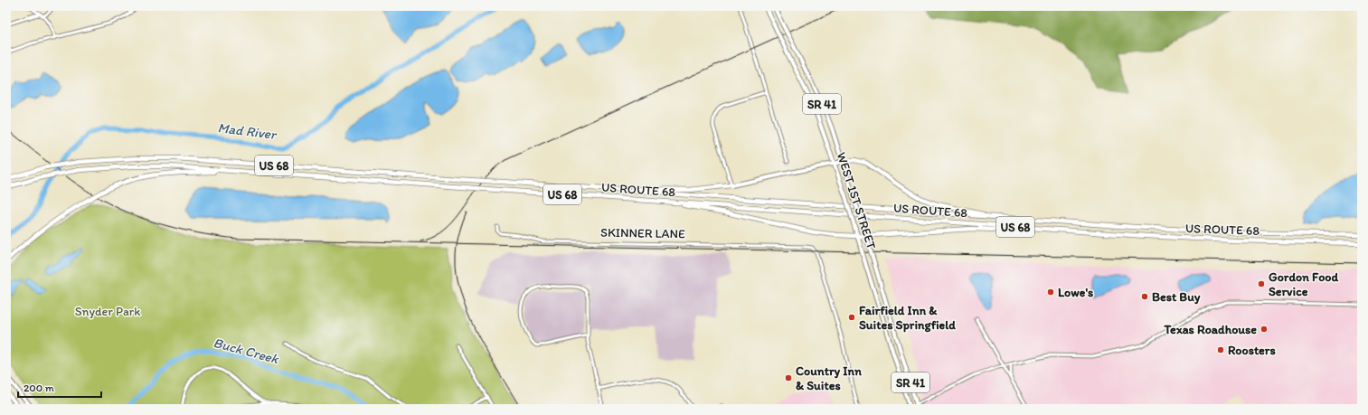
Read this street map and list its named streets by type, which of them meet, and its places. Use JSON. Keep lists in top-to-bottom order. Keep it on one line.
{"streets":{"highway":["US 68","US ROUTE 68"],"main road":["SR 41","WEST 1ST STREET"],"street":["SKINNER LANE"]},"crossings":[["US 68","US ROUTE 68"]],"water":["Mad River","Buck Creek"],"parks":["Snyder Park"],"places":["Gordon Food Service","Lowe's","Best Buy","Fairfield Inn & Suites Springfield","Texas Roadhouse","Roosters","Country Inn & Suites"],"scale_bar":"200 m"}
